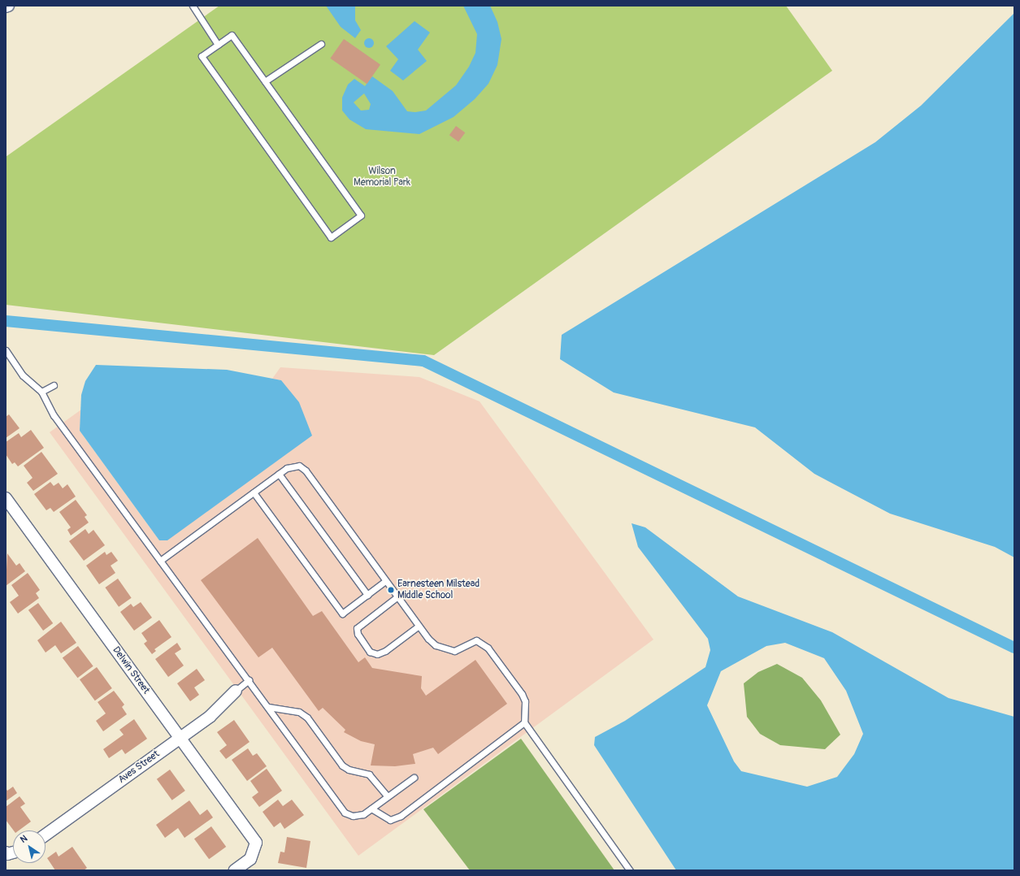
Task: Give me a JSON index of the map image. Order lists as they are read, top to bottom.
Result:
{
  "streets": {
    "street": ["Delwin Street", "Aves Street"]
  },
  "crossings": [
    ["Delwin Street", "Aves Street"]
  ],
  "parks": ["Wilson Memorial Park"],
  "places": ["Earnesteen Milstead Middle School"],
  "north": "top left"
}
